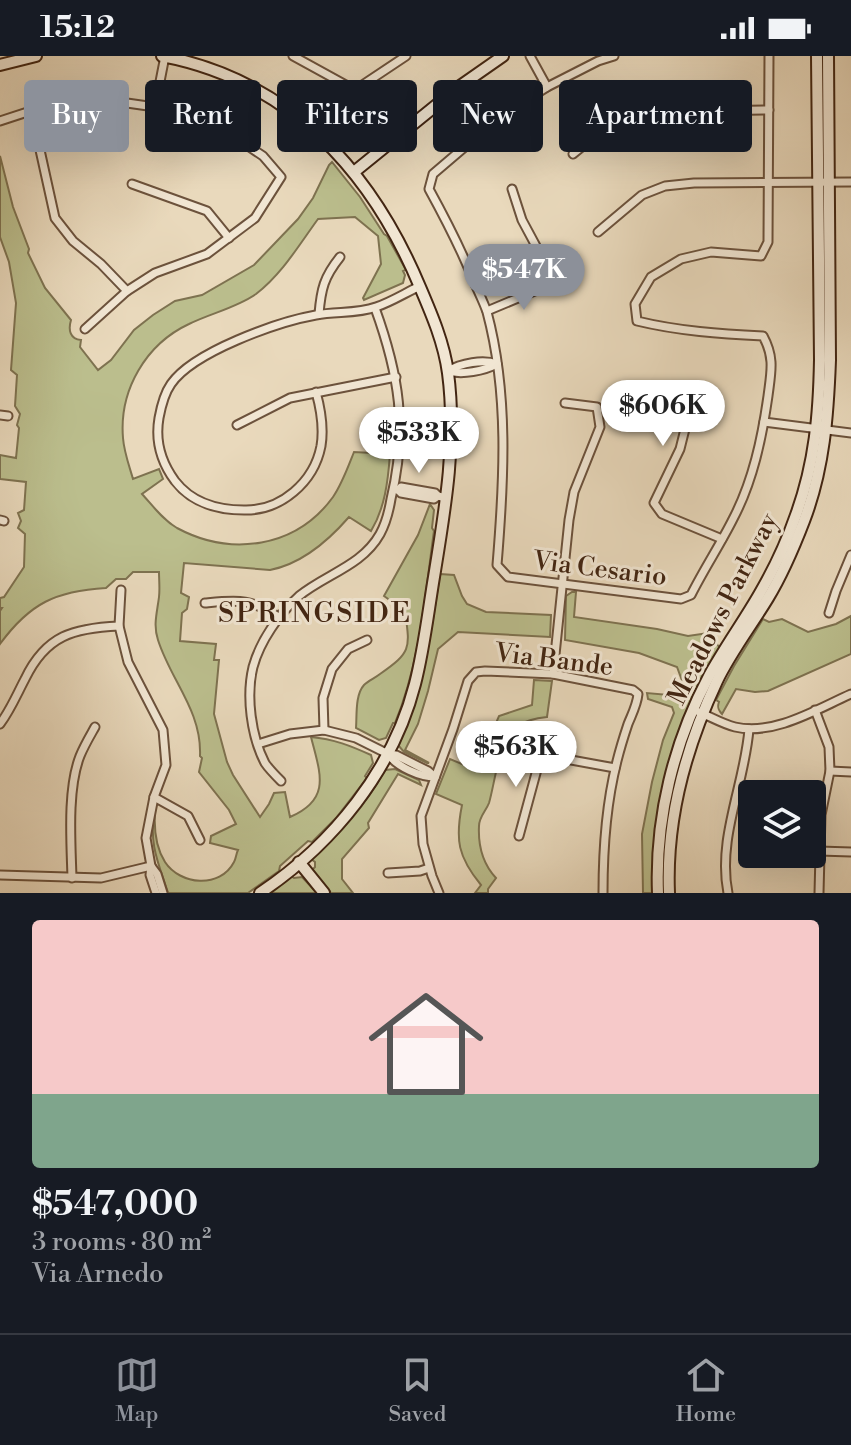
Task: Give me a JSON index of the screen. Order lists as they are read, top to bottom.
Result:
{
  "streets": {
    "street": ["Via Cesario", "Meadows Parkway", "Via Bande"]
  },
  "districts": ["SPRINGSIDE"],
  "page": {
    "status": "15:12",
    "chip": [
      "Buy",
      "Rent",
      "Filters",
      "New",
      "Apartment"
    ],
    "price": [
      "$547K",
      "$606K",
      "$533K",
      "$563K"
    ],
    "list": [
      {
        "name": "$547,000",
        "note": "3 rooms · 80 m² · Via Arnedo"
      }
    ],
    "tabs": ["Map", "Saved", "Home"]
  }
}
